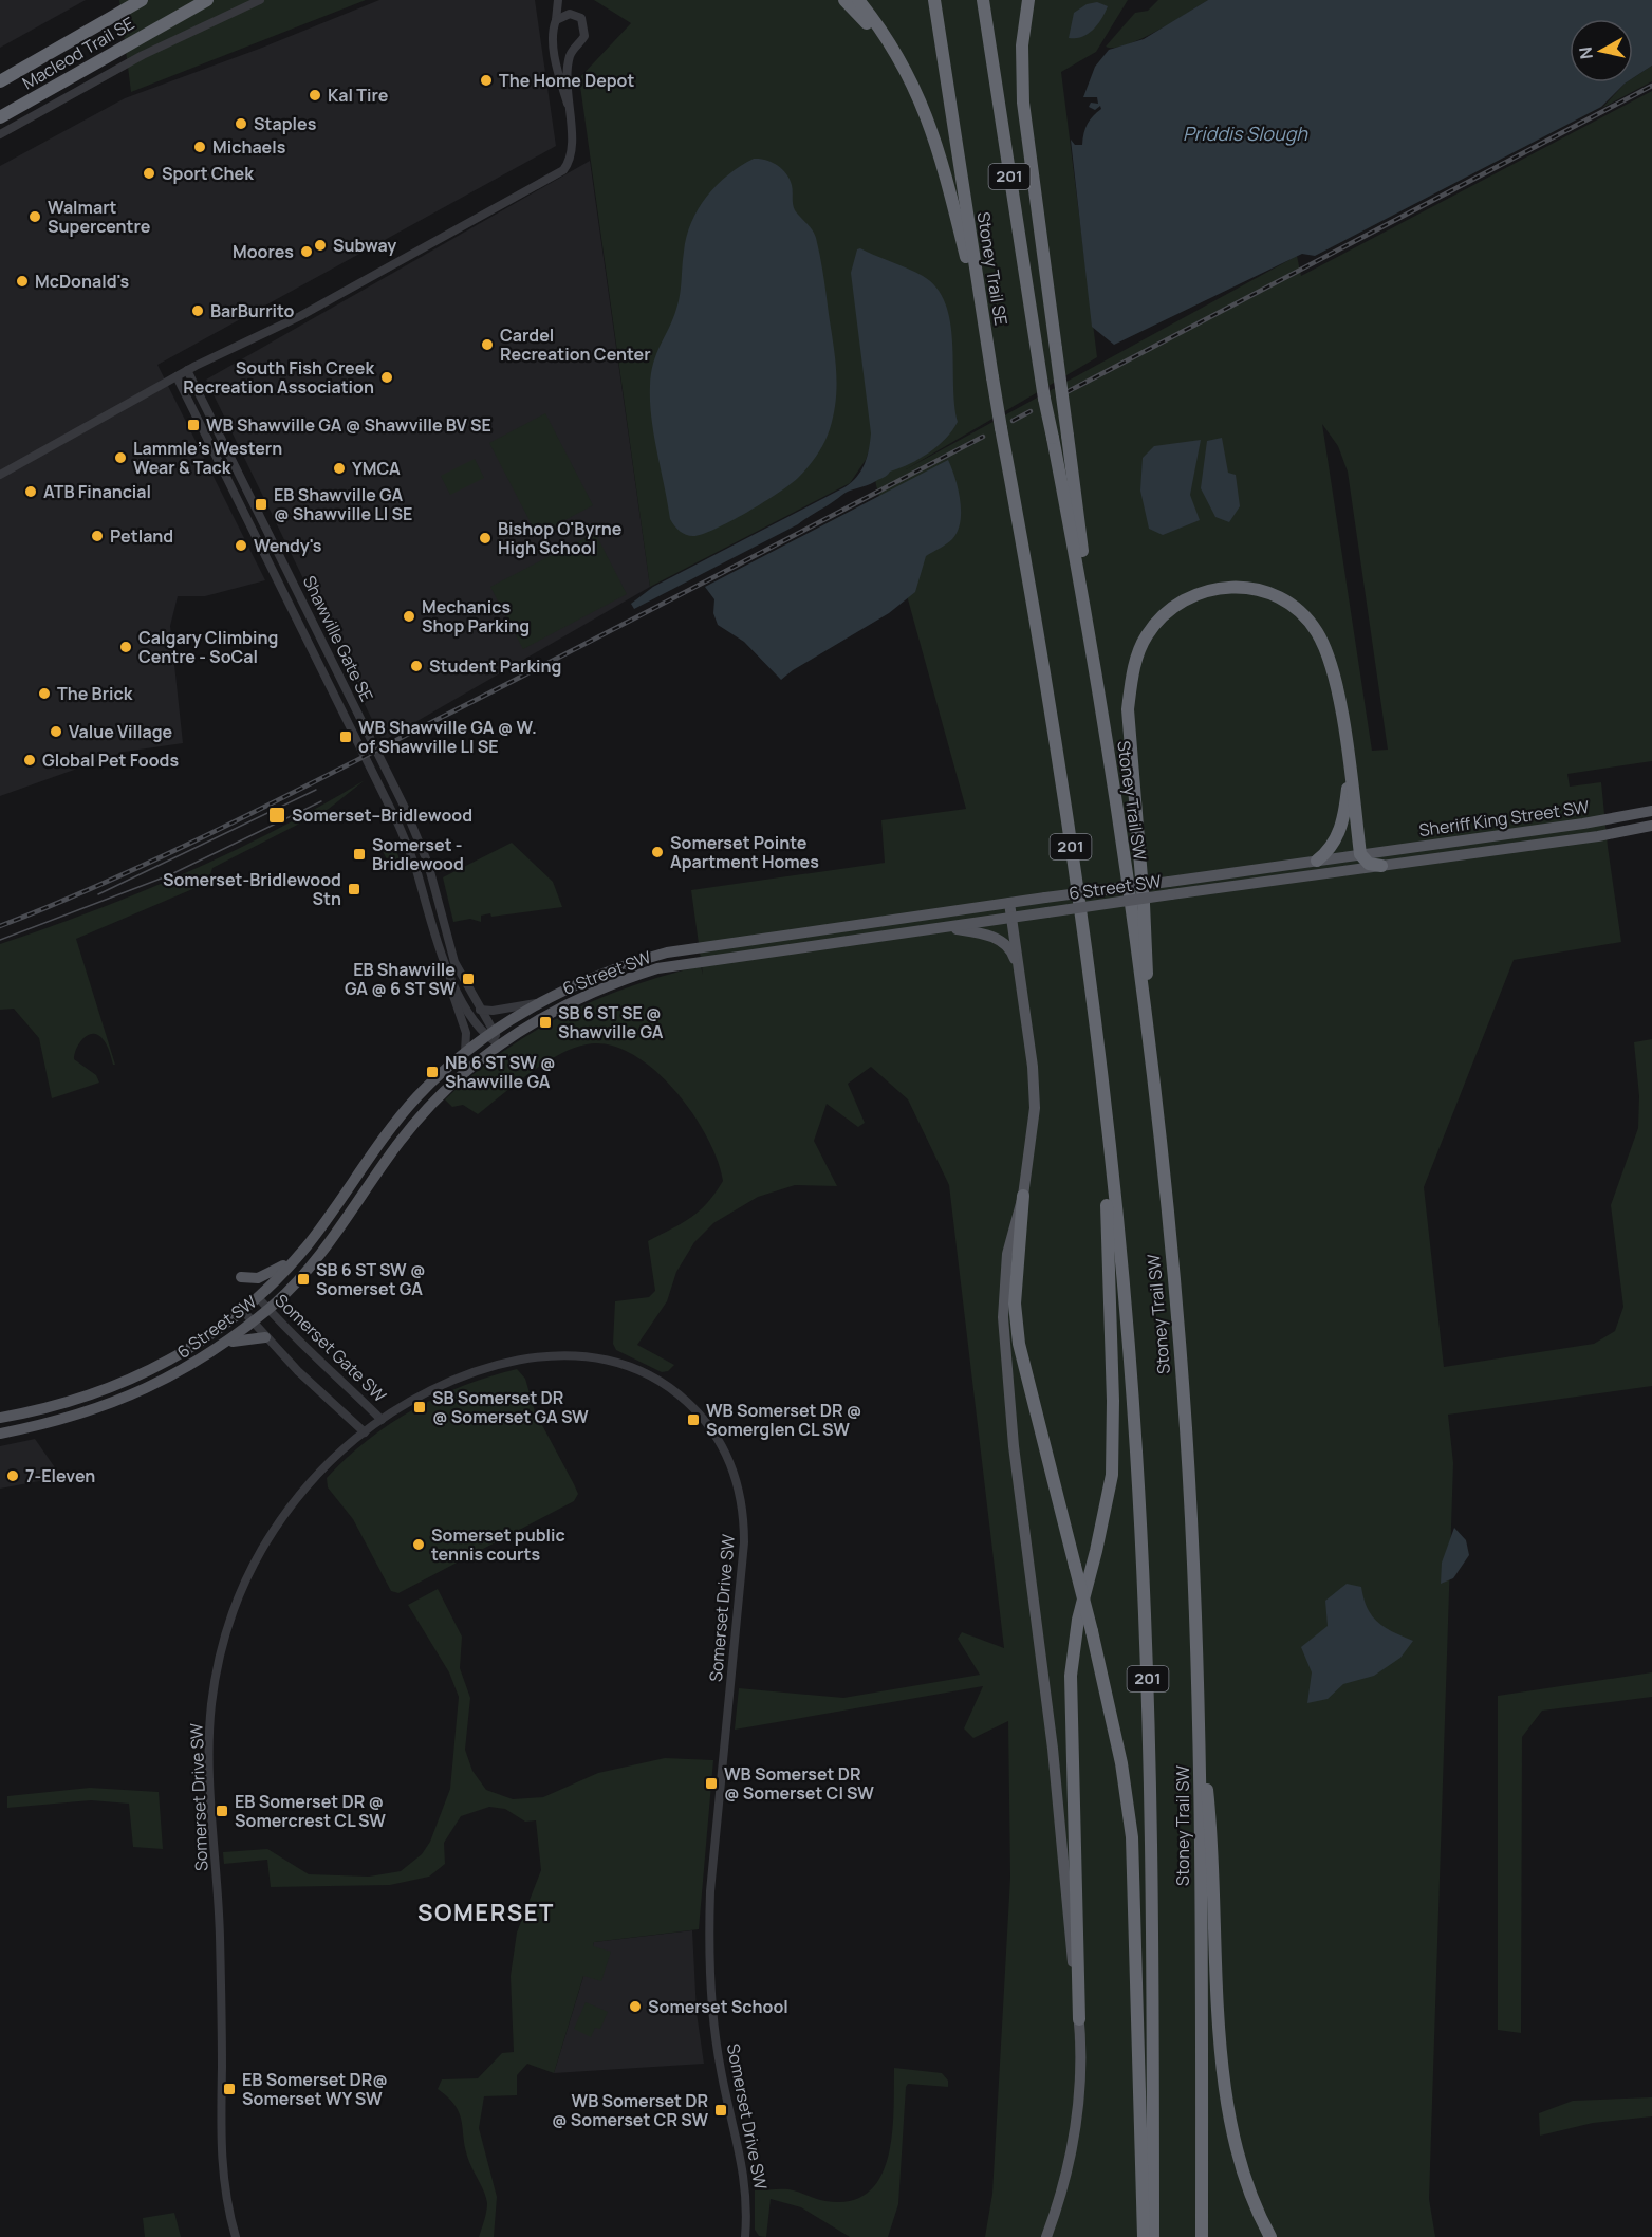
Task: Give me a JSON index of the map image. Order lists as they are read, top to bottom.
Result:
{
  "streets": {
    "highway": [
      "Macleod Trail SE",
      "201",
      "Stoney Trail SE",
      "Stoney Trail SW"
    ],
    "main road": ["Sheriff King Street SW", "6 Street SW"],
    "street": ["Shawville Gate SE", "Somerset Gate SW", "Somerset Drive SW"]
  },
  "crossings": [
    ["Stoney Trail SE", "Stoney Trail SW"],
    ["Shawville Gate SE", "6 Street SW"],
    ["Sheriff King Street SW", "6 Street SW"],
    ["6 Street SW", "Somerset Gate SW"],
    ["Somerset Gate SW", "Somerset Drive SW"]
  ],
  "districts": ["SOMERSET"],
  "water": ["Priddis Slough"],
  "places": {
    "other": [
      "The Home Depot",
      "Kal Tire",
      "Staples",
      "Michaels",
      "Sport Chek",
      "Walmart Supercentre",
      "Subway",
      "Moores",
      "McDonald's",
      "BarBurrito",
      "Cardel Recreation Center",
      "South Fish Creek Recreation Association",
      "Lammle's Western Wear & Tack",
      "YMCA",
      "ATB Financial",
      "Petland",
      "Bishop O'Byrne High School",
      "Wendy's",
      "Mechanics Shop Parking",
      "Calgary Climbing Centre - SoCal",
      "Student Parking",
      "The Brick",
      "Value Village",
      "Global Pet Foods",
      "Somerset Pointe Apartment Homes",
      "7-Eleven",
      "Somerset public tennis courts",
      "Somerset School"
    ],
    "transit": [
      "WB Shawville GA @ Shawville BV SE",
      "EB Shawville GA @ Shawville LI SE",
      "WB Shawville GA @ W. of Shawville LI SE",
      "Somerset–Bridlewood",
      "Somerset - Bridlewood",
      "Somerset-Bridlewood Stn",
      "EB Shawville GA @ 6 ST SW",
      "SB 6 ST SE @ Shawville GA",
      "NB 6 ST SW @ Shawville GA",
      "SB 6 ST SW @ Somerset GA",
      "SB Somerset DR @ Somerset GA SW",
      "WB Somerset DR @ Somerglen CL SW",
      "WB Somerset DR @ Somerset CI SW",
      "EB Somerset DR @ Somercrest CL SW",
      "EB Somerset DR@ Somerset WY SW",
      "WB Somerset DR @ Somerset CR SW"
    ]
  },
  "north": "left"
}
